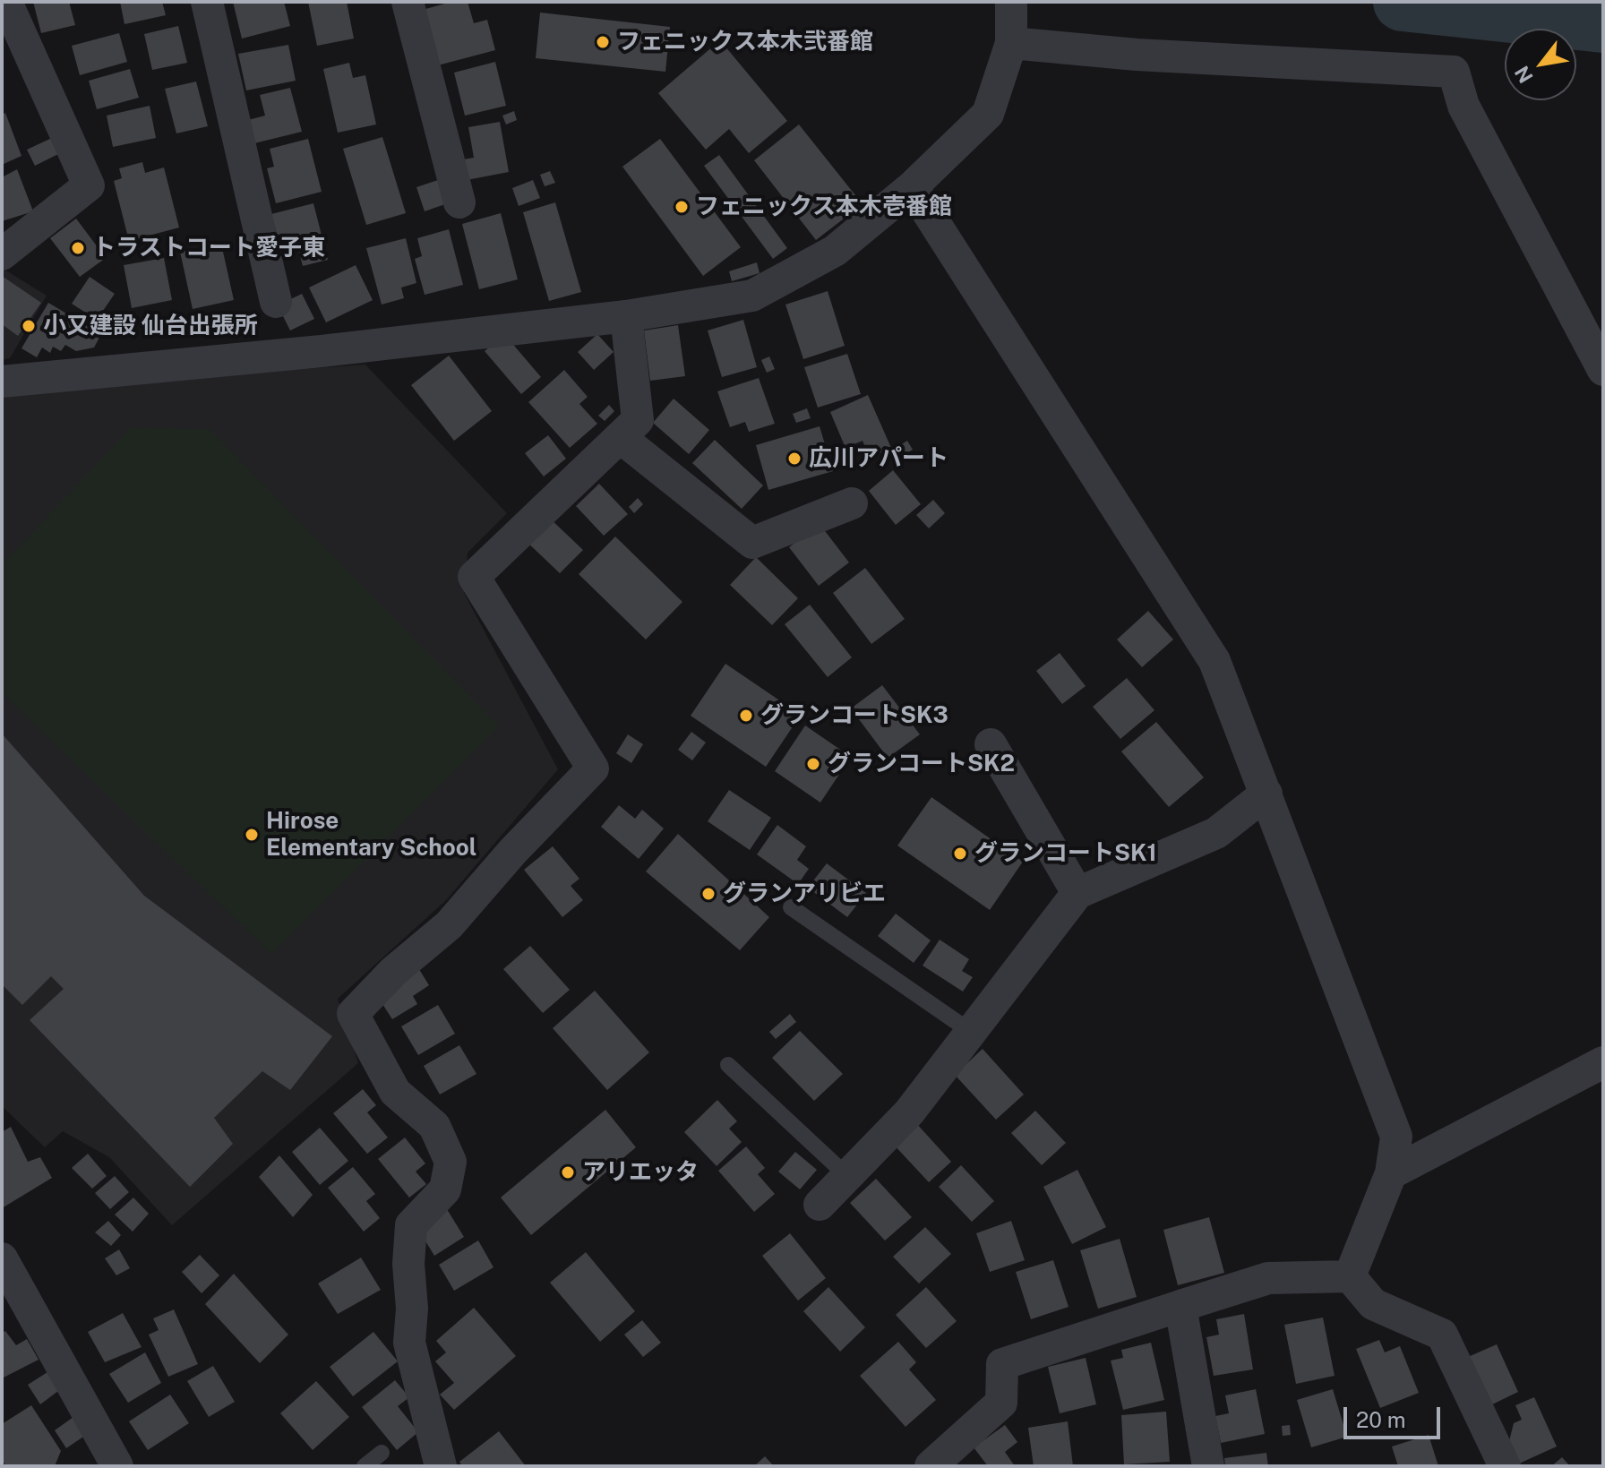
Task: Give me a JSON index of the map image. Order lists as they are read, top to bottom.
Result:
{
  "places": [
    "フェニックス本木弐番館",
    "フェニックス本木壱番館",
    "トラストコート愛子東",
    "小又建設 仙台出張所",
    "広川アパート",
    "グランコートSK3",
    "グランコートSK2",
    "Hirose Elementary School",
    "グランコートSK1",
    "グランアリビエ",
    "アリエッタ"
  ],
  "scale_bar": "20 m",
  "north": "bottom left"
}
